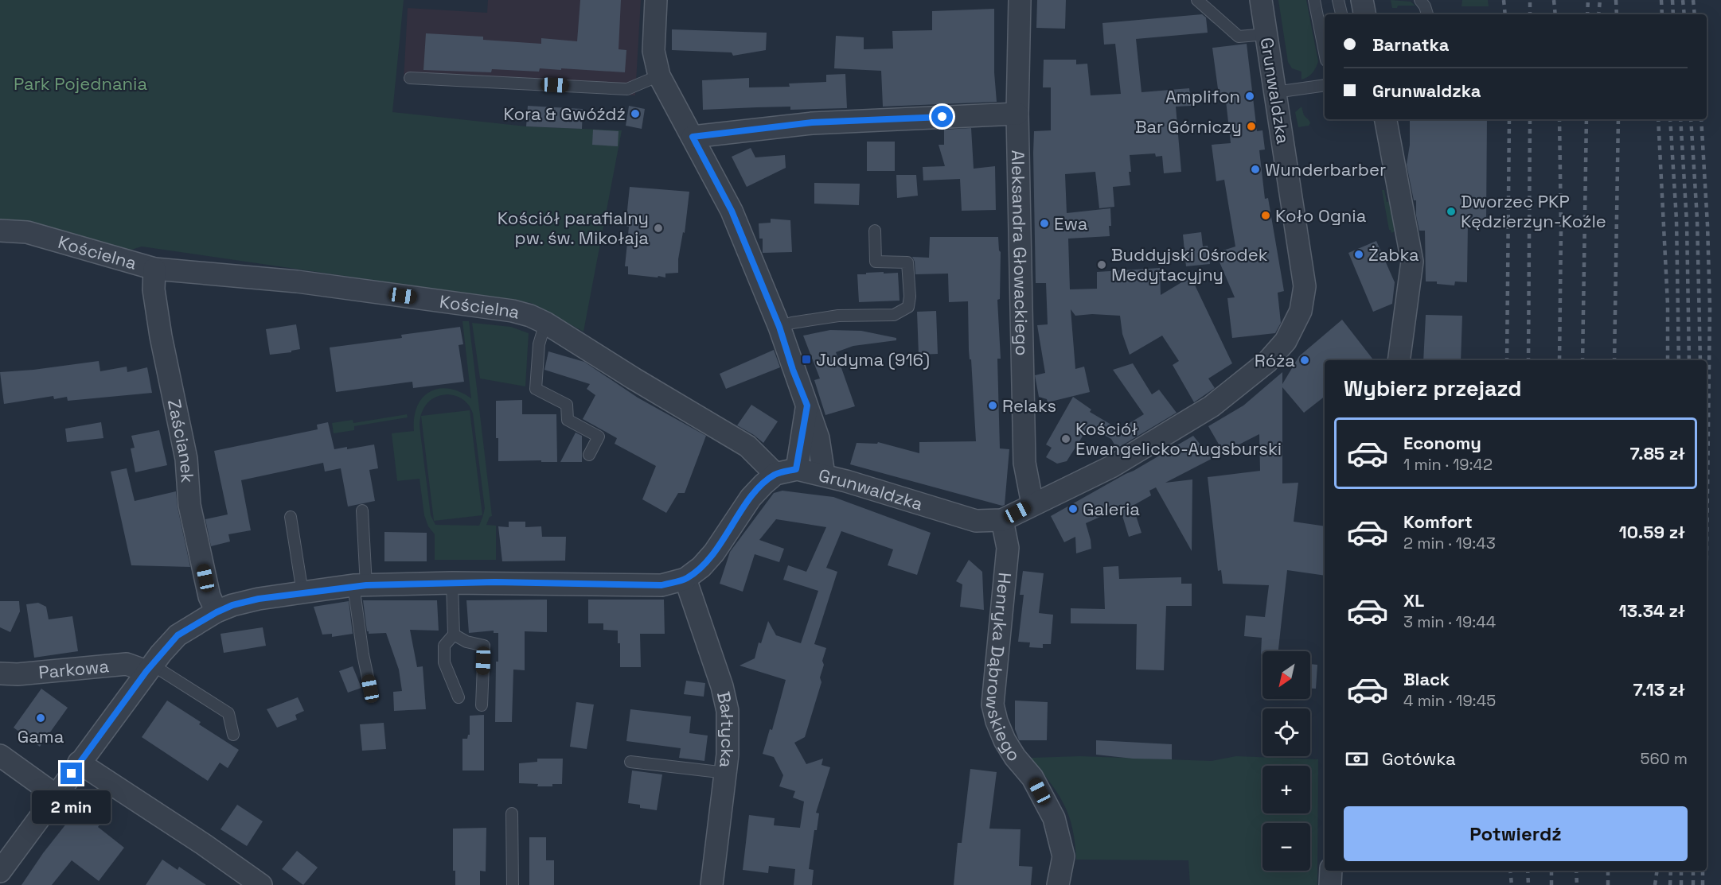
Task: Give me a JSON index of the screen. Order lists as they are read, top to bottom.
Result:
{
  "streets": {
    "street": [
      "Grunwaldzka",
      "Kościelna",
      "Aleksandra Głowackiego",
      "Zaścianek",
      "Henryka Dąbrowskiego",
      "Parkowa",
      "Bałtycka"
    ]
  },
  "crossings": [
    ["Grunwaldzka", "Kościelna"],
    ["Grunwaldzka", "Aleksandra Głowackiego"],
    ["Grunwaldzka", "Zaścianek"],
    ["Grunwaldzka", "Henryka Dąbrowskiego"],
    ["Grunwaldzka", "Parkowa"],
    ["Grunwaldzka", "Bałtycka"],
    ["Kościelna", "Zaścianek"]
  ],
  "parks": ["Park Pojednania"],
  "places": {
    "other": [
      "Amplifon",
      "Kora & Gwóźdź",
      "Bar Górniczy",
      "Wunderbarber",
      "Dworzec PKP Kędzierzyn-Koźle",
      "Koło Ognia",
      "Ewa",
      "Kościół parafialny pw. św. Mikołaja",
      "Żabka",
      "Buddyjski Ośrodek Medytacyjny",
      "Róża",
      "Relaks",
      "Kościół Ewangelicko-Augsburski",
      "Galeria",
      "Gama"
    ],
    "transit": ["Judyma (916)"]
  },
  "north": "bottom left",
  "page": {
    "banner": ["Barnatka", "Grunwaldzka"],
    "heading": "Wybierz przejazd",
    "list": [
      {
        "name": "Economy",
        "note": "1 min · 19:42",
        "value": "7.85 zł"
      },
      {
        "name": "Komfort",
        "note": "2 min · 19:43",
        "value": "10.59 zł"
      },
      {
        "name": "XL",
        "note": "3 min · 19:44",
        "value": "13.34 zł"
      },
      {
        "name": "Black",
        "note": "4 min · 19:45",
        "value": "7.13 zł"
      }
    ],
    "map_buttons": ["+", "−"],
    "pay": ["Gotówka", "560 m"],
    "bubble": "2 min",
    "buttons": "Potwierdź"
  }
}
